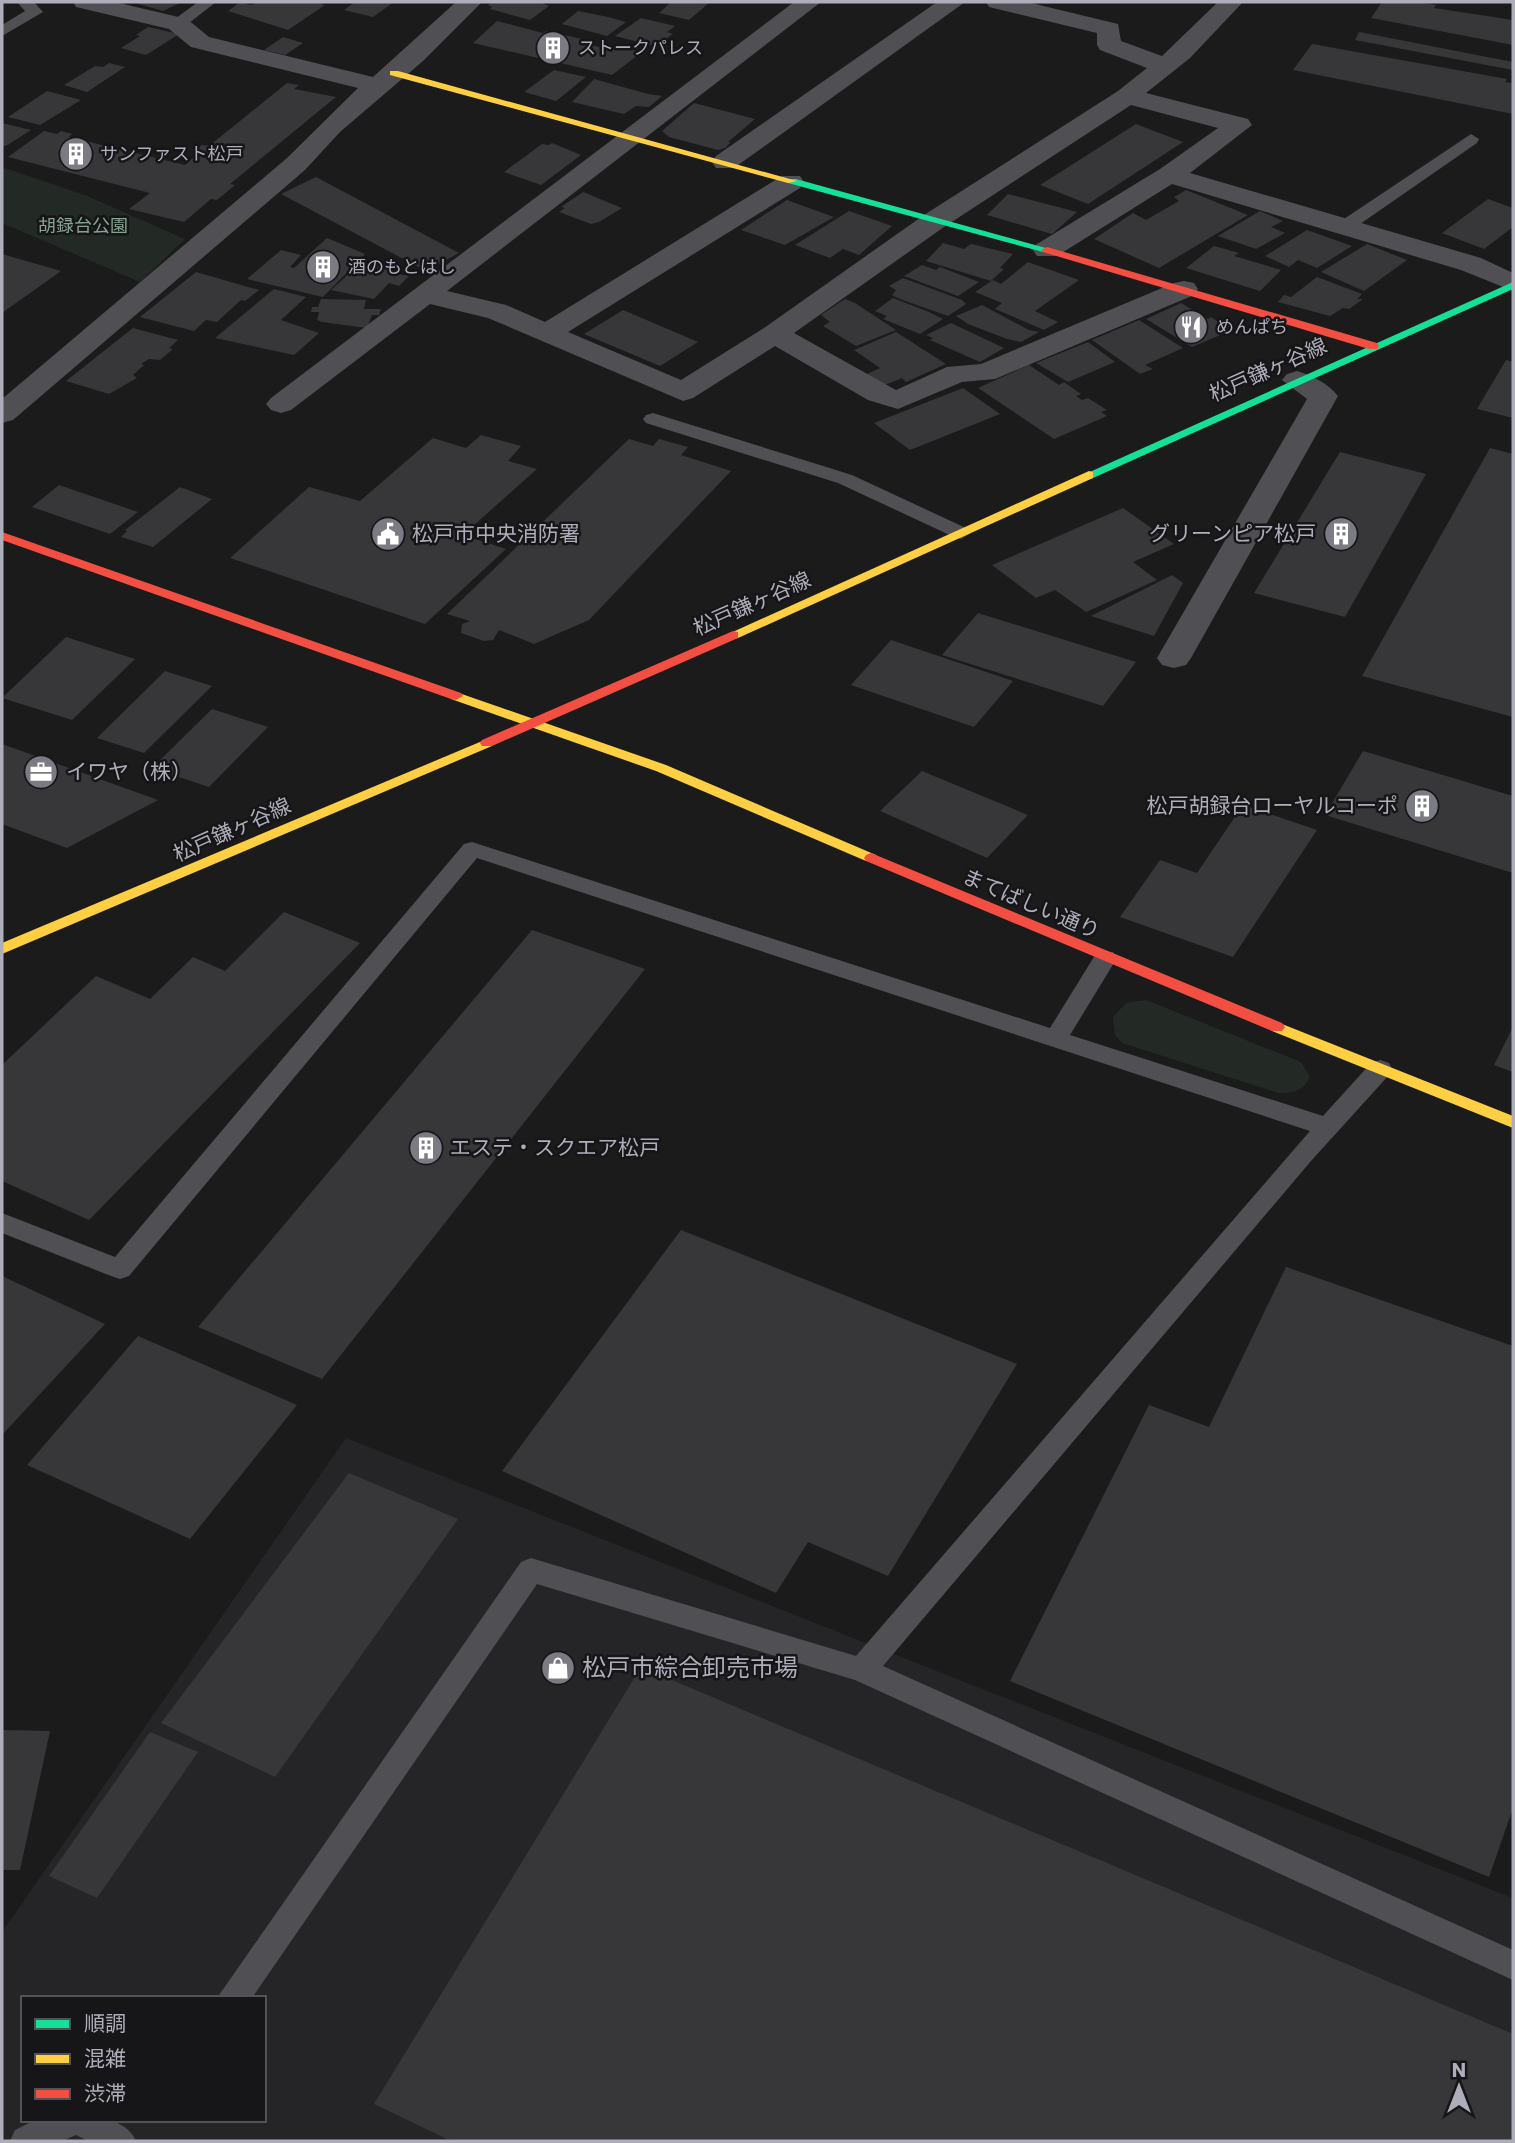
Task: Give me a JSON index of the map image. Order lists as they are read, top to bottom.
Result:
{
  "streets": {
    "street": ["松戸鎌ヶ谷線", "まてばしい通り"]
  },
  "crossings": [
    ["松戸鎌ヶ谷線", "まてばしい通り"]
  ],
  "parks": ["胡録台公園"],
  "places": {
    "building": [
      "ストークパレス",
      "サンファスト松戸",
      "酒のもとはし",
      "グリーンピア松戸",
      "松戸胡録台ローヤルコーポ",
      "エステ・スクエア松戸"
    ],
    "restaurant": ["めんぱち"],
    "public building": ["松戸市中央消防署"],
    "office": ["イワヤ（株）"],
    "shop": ["松戸市綜合卸売市場"]
  },
  "legend": ["順調", "混雑", "渋滞"],
  "north": "top"
}
